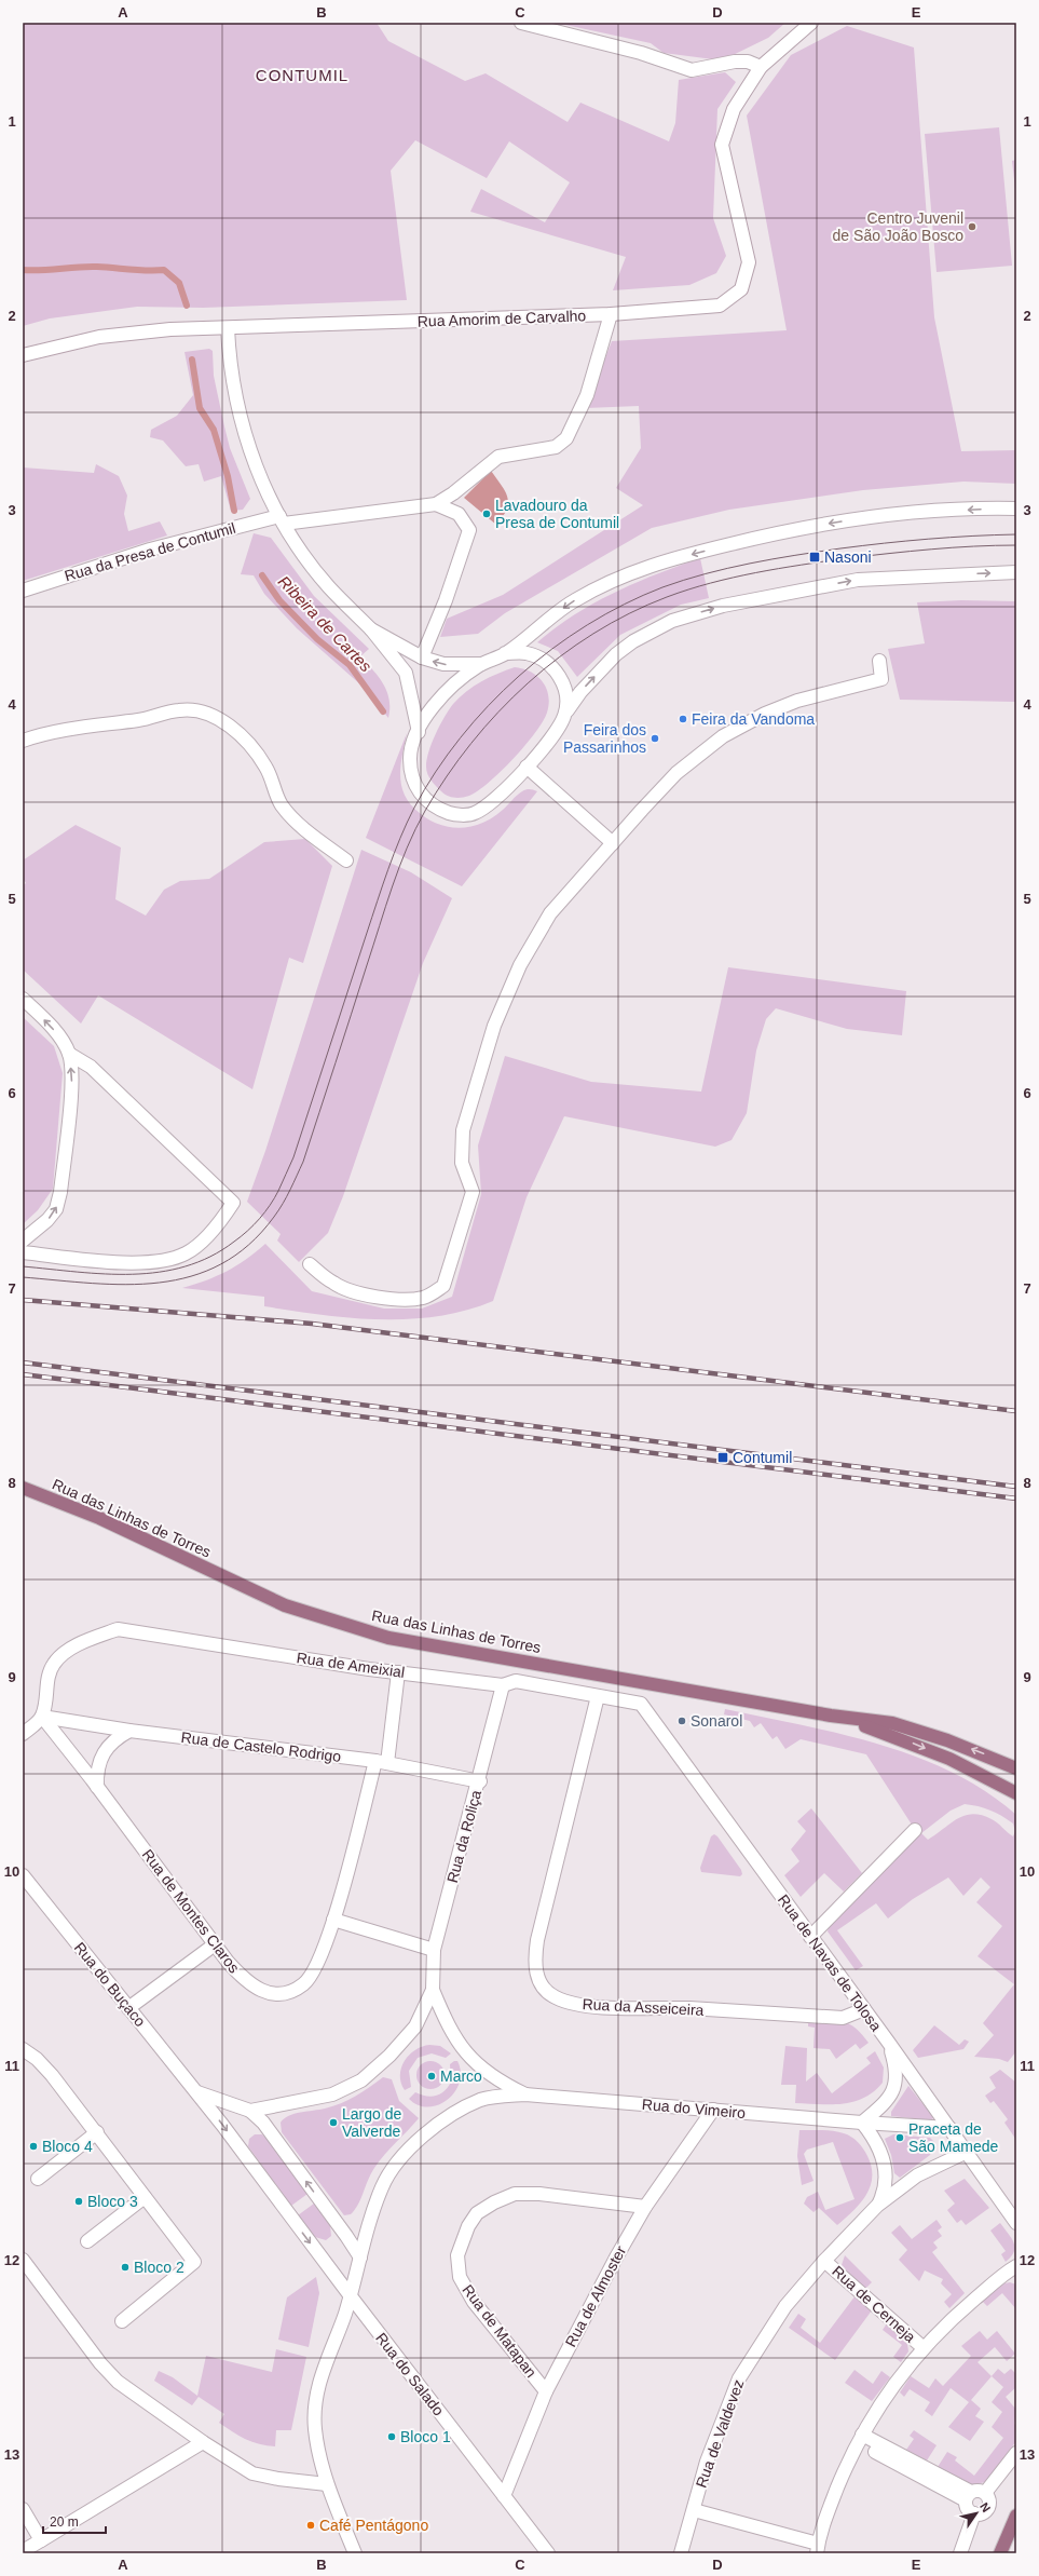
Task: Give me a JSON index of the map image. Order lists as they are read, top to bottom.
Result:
{
  "streets": {
    "main road": ["Rua das Linhas de Torres"],
    "street": [
      "Rua Amorim de Carvalho",
      "Rua da Presa de Contumil",
      "Rua de Ameixial",
      "Rua de Castelo Rodrigo",
      "Rua da Roliça",
      "Rua de Montes Claros",
      "Rua de Navas de Tolosa",
      "Rua do Buçaco",
      "Rua da Asseiceira",
      "Rua do Vimeiro",
      "Rua de Almoster",
      "Rua de Cerneja",
      "Rua de Matapan",
      "Rua do Salado",
      "Rua de Valdevez"
    ]
  },
  "crossings": [
    ["Rua Amorim de Carvalho", "Rua da Presa de Contumil"],
    ["Rua de Ameixial", "Rua de Castelo Rodrigo"],
    ["Rua de Ameixial", "Rua da Roliça"],
    ["Rua de Ameixial", "Rua de Montes Claros"],
    ["Rua de Ameixial", "Rua de Navas de Tolosa"],
    ["Rua de Ameixial", "Rua da Asseiceira"],
    ["Rua de Castelo Rodrigo", "Rua da Roliça"],
    ["Rua de Castelo Rodrigo", "Rua de Montes Claros"],
    ["Rua de Navas de Tolosa", "Rua da Asseiceira"],
    ["Rua do Vimeiro", "Rua de Almoster"],
    ["Rua de Almoster", "Rua de Matapan"],
    ["Rua de Almoster", "Rua do Salado"],
    ["Rua de Cerneja", "Rua de Valdevez"]
  ],
  "districts": ["CONTUMIL"],
  "water": ["Ribeira de Cartes"],
  "places": {
    "other": [
      "Centro Juvenil de São João Bosco",
      "Lavadouro da Presa de Contumil",
      "Feira da Vandoma",
      "Feira dos Passarinhos",
      "Sonarol",
      "Marco",
      "Largo de Valverde",
      "Praceta de São Mamede",
      "Bloco 4",
      "Bloco 3",
      "Bloco 2",
      "Bloco 1",
      "Café Pentágono"
    ],
    "transit": ["Nasoni", "Contumil"]
  },
  "scale_bar": "20 m",
  "north": "top right",
  "grid": {
    "columns": [
      "A",
      "B",
      "C",
      "D",
      "E"
    ],
    "rows": [
      "1",
      "2",
      "3",
      "4",
      "5",
      "6",
      "7",
      "8",
      "9",
      "10",
      "11",
      "12",
      "13"
    ]
  }
}
